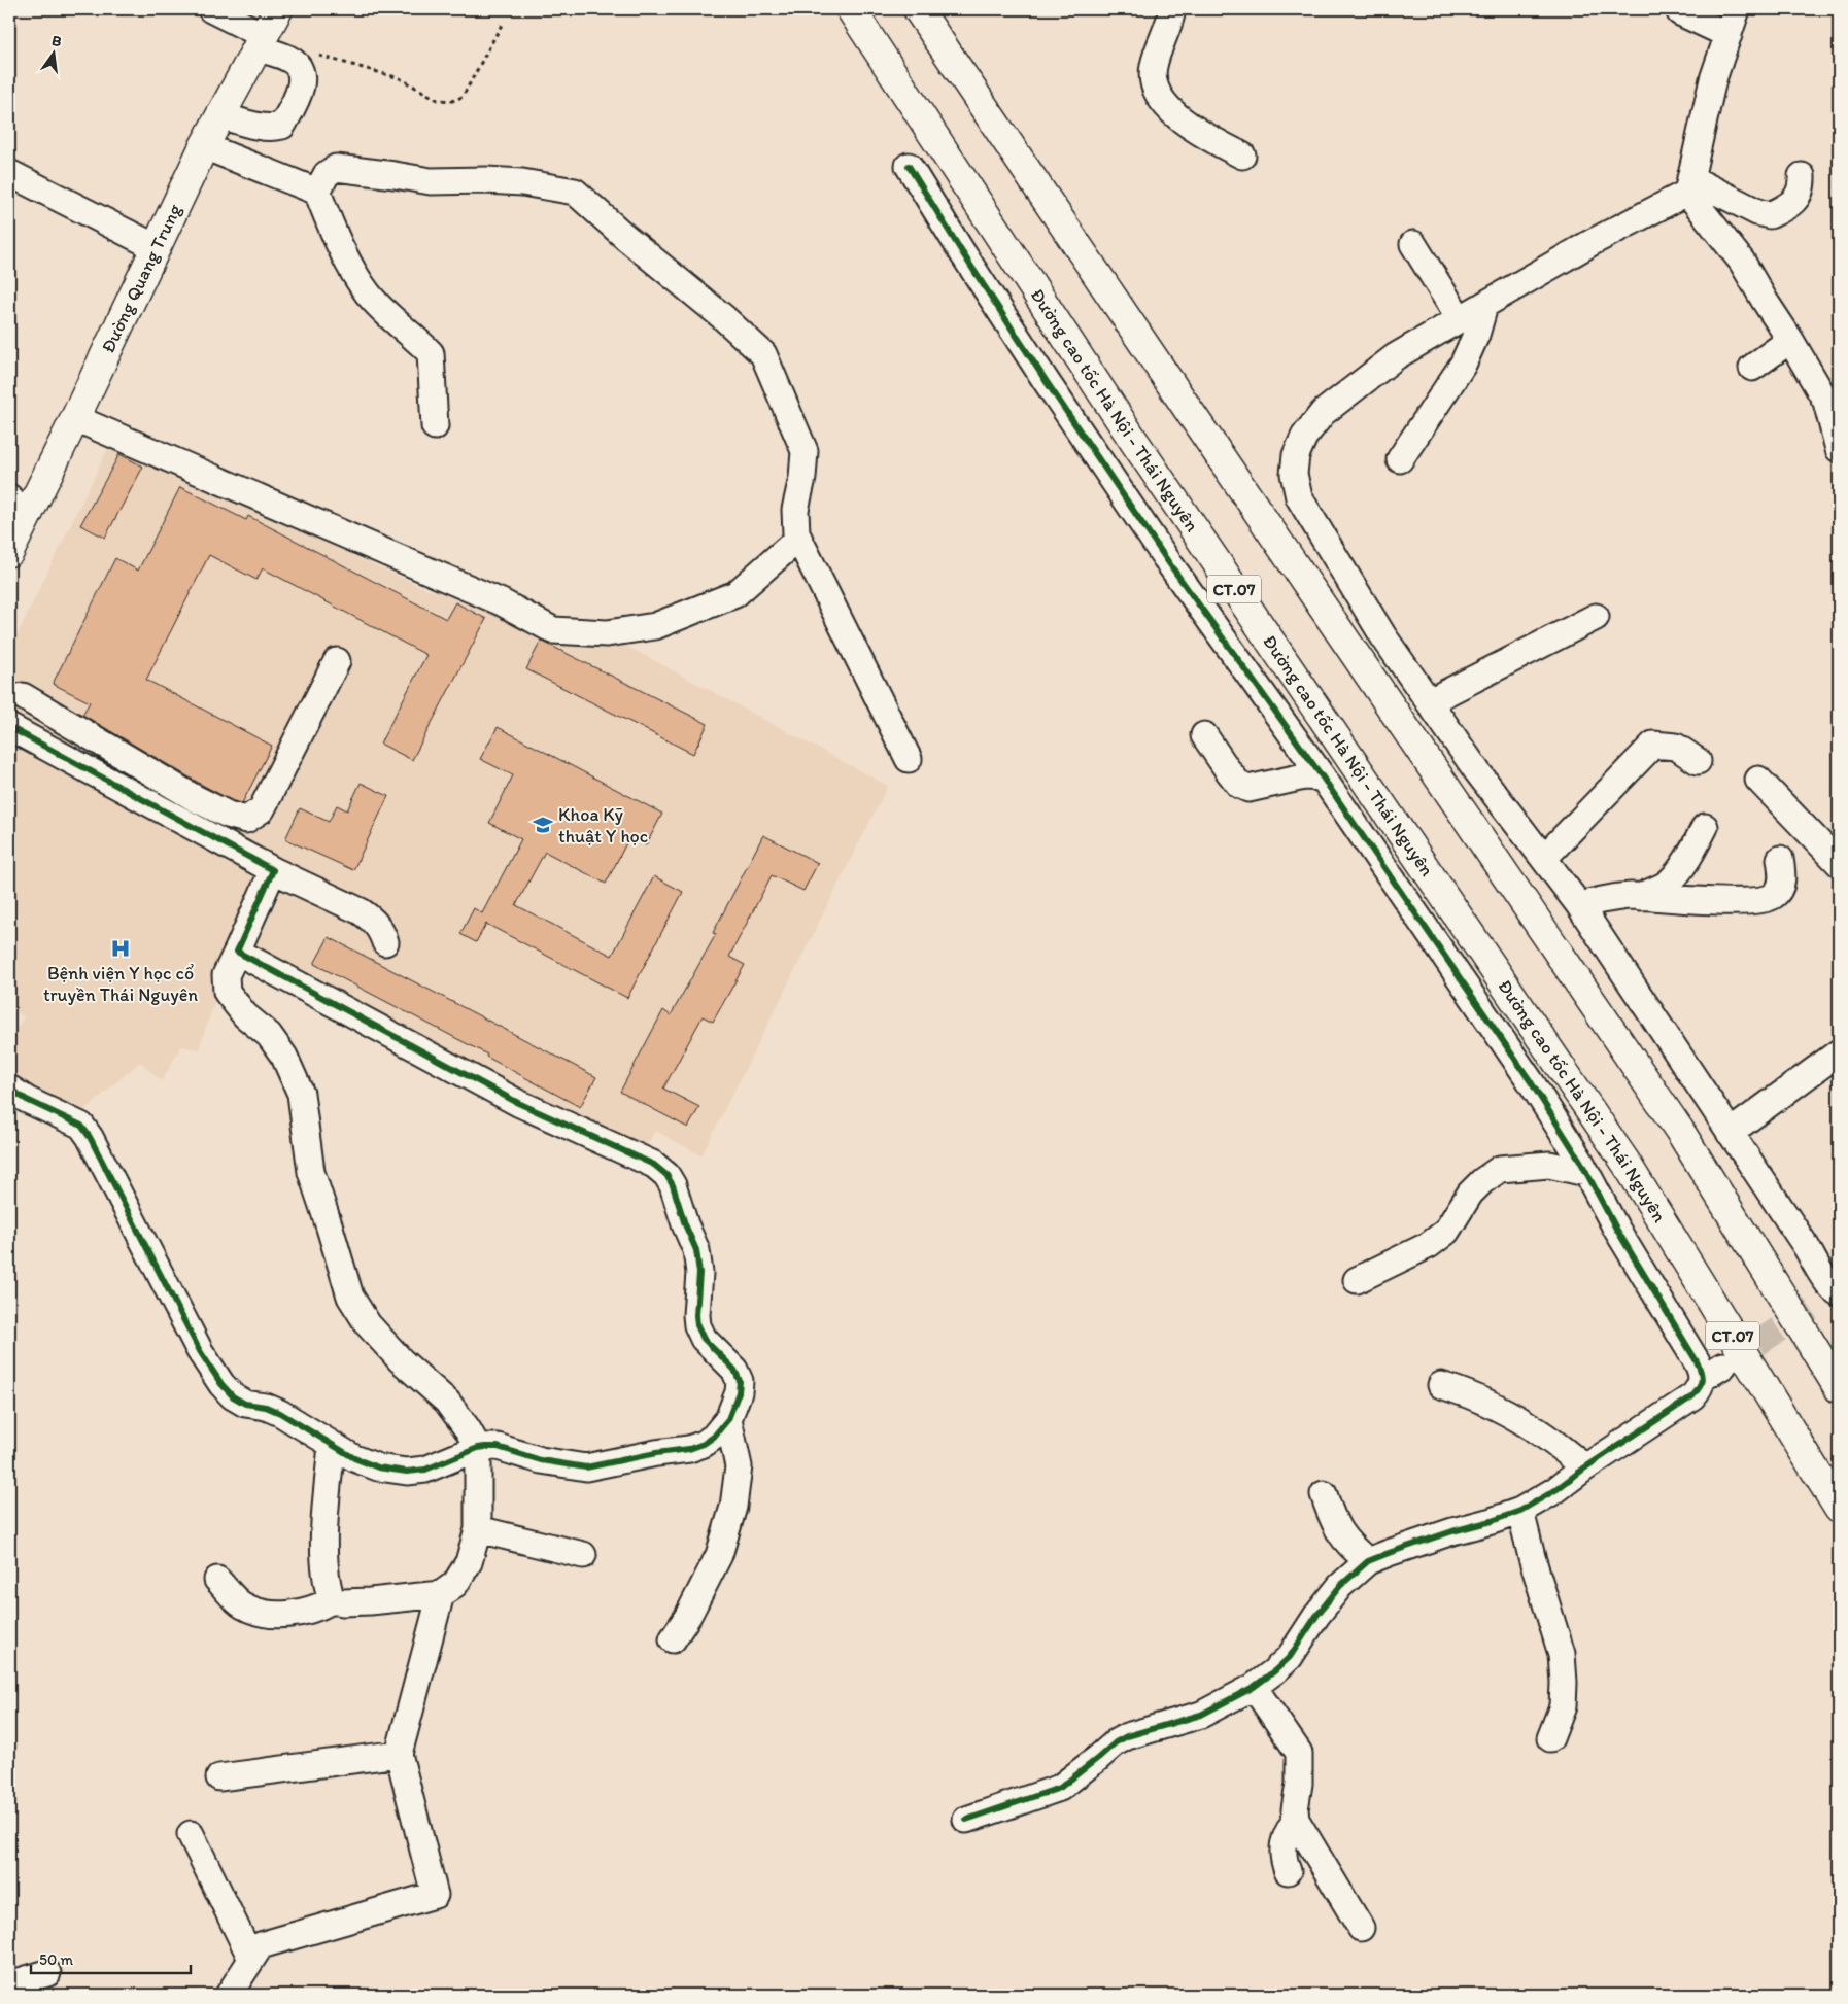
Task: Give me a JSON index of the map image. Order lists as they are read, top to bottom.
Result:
{
  "streets": {
    "main road": ["Đường Quang Trung", "Đường cao tốc Hà Nội - Thái Nguyên", "CT.07"]
  },
  "places": {
    "school or university": ["Khoa Kỹ thuật Y học"],
    "hospital": ["Bệnh viện Y học cổ truyền Thái Nguyên"]
  },
  "scale_bar": "50 m",
  "north": "top"
}
